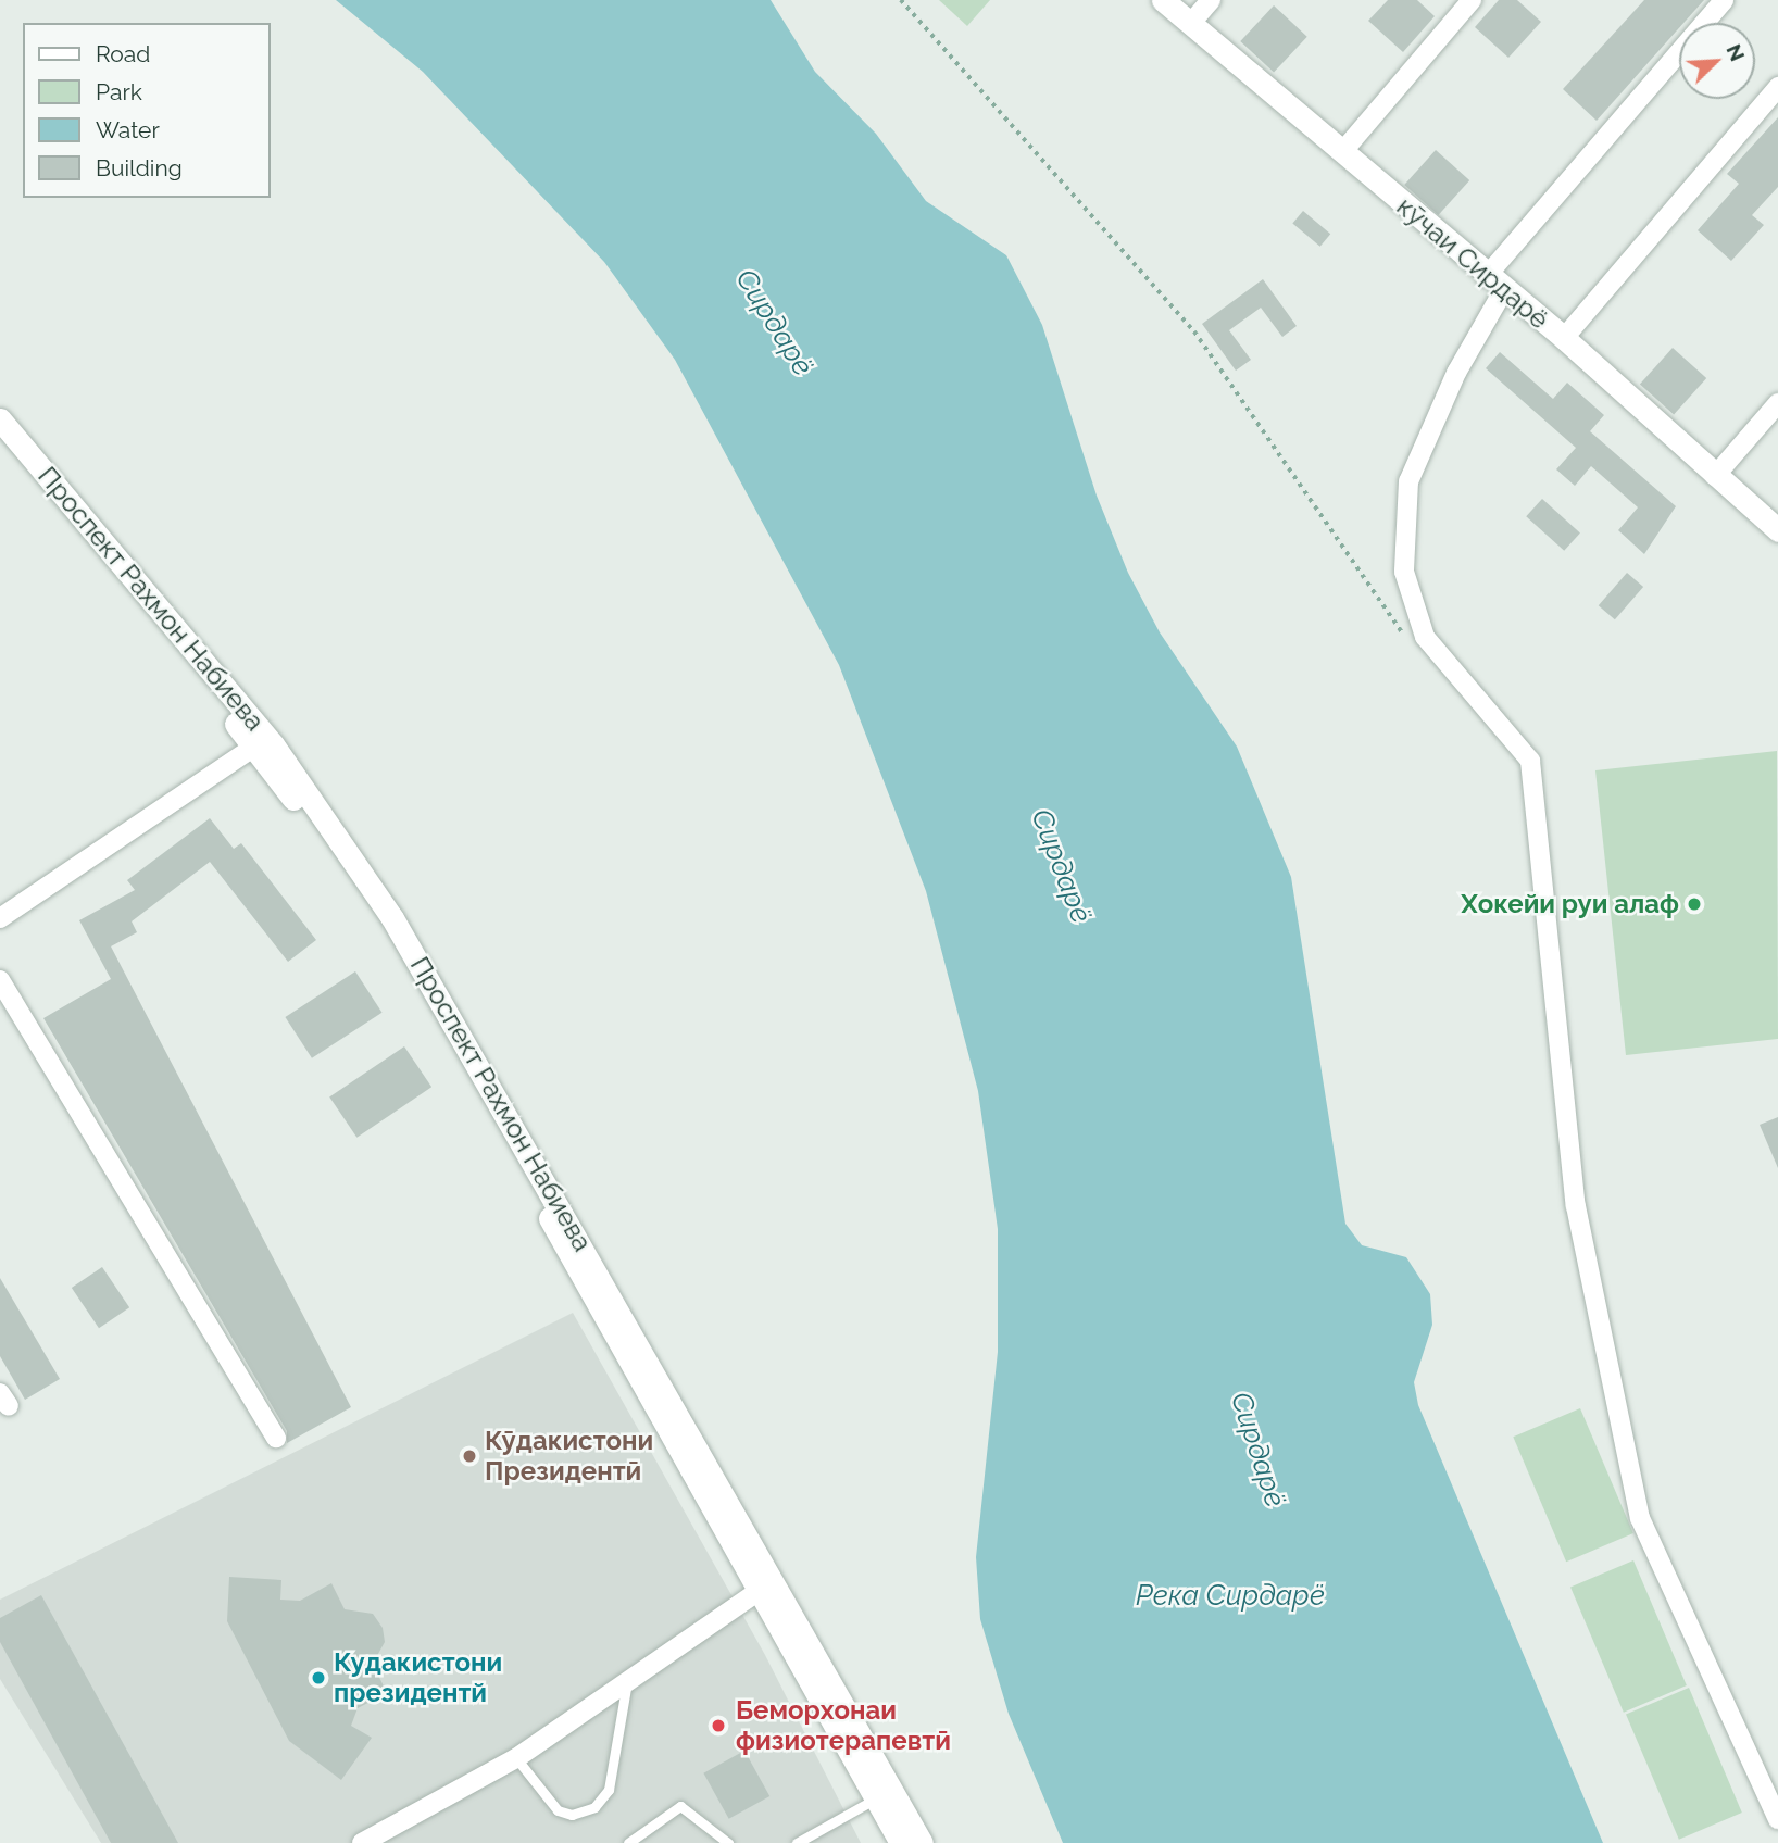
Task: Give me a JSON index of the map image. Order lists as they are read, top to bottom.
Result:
{
  "streets": {
    "main road": ["кӯчаи Сирдарё", "Проспект Рахмон Набиева"]
  },
  "water": ["Сирдарё", "Река Сирдарё"],
  "places": [
    "Хокейи руи алаф",
    "Кӯдакистони Президентӣ",
    "Кудакистони президентй",
    "Беморхонаи физиотерапевтӣ"
  ],
  "legend": [
    "Road",
    "Park",
    "Water",
    "Building"
  ],
  "north": "top right"
}
